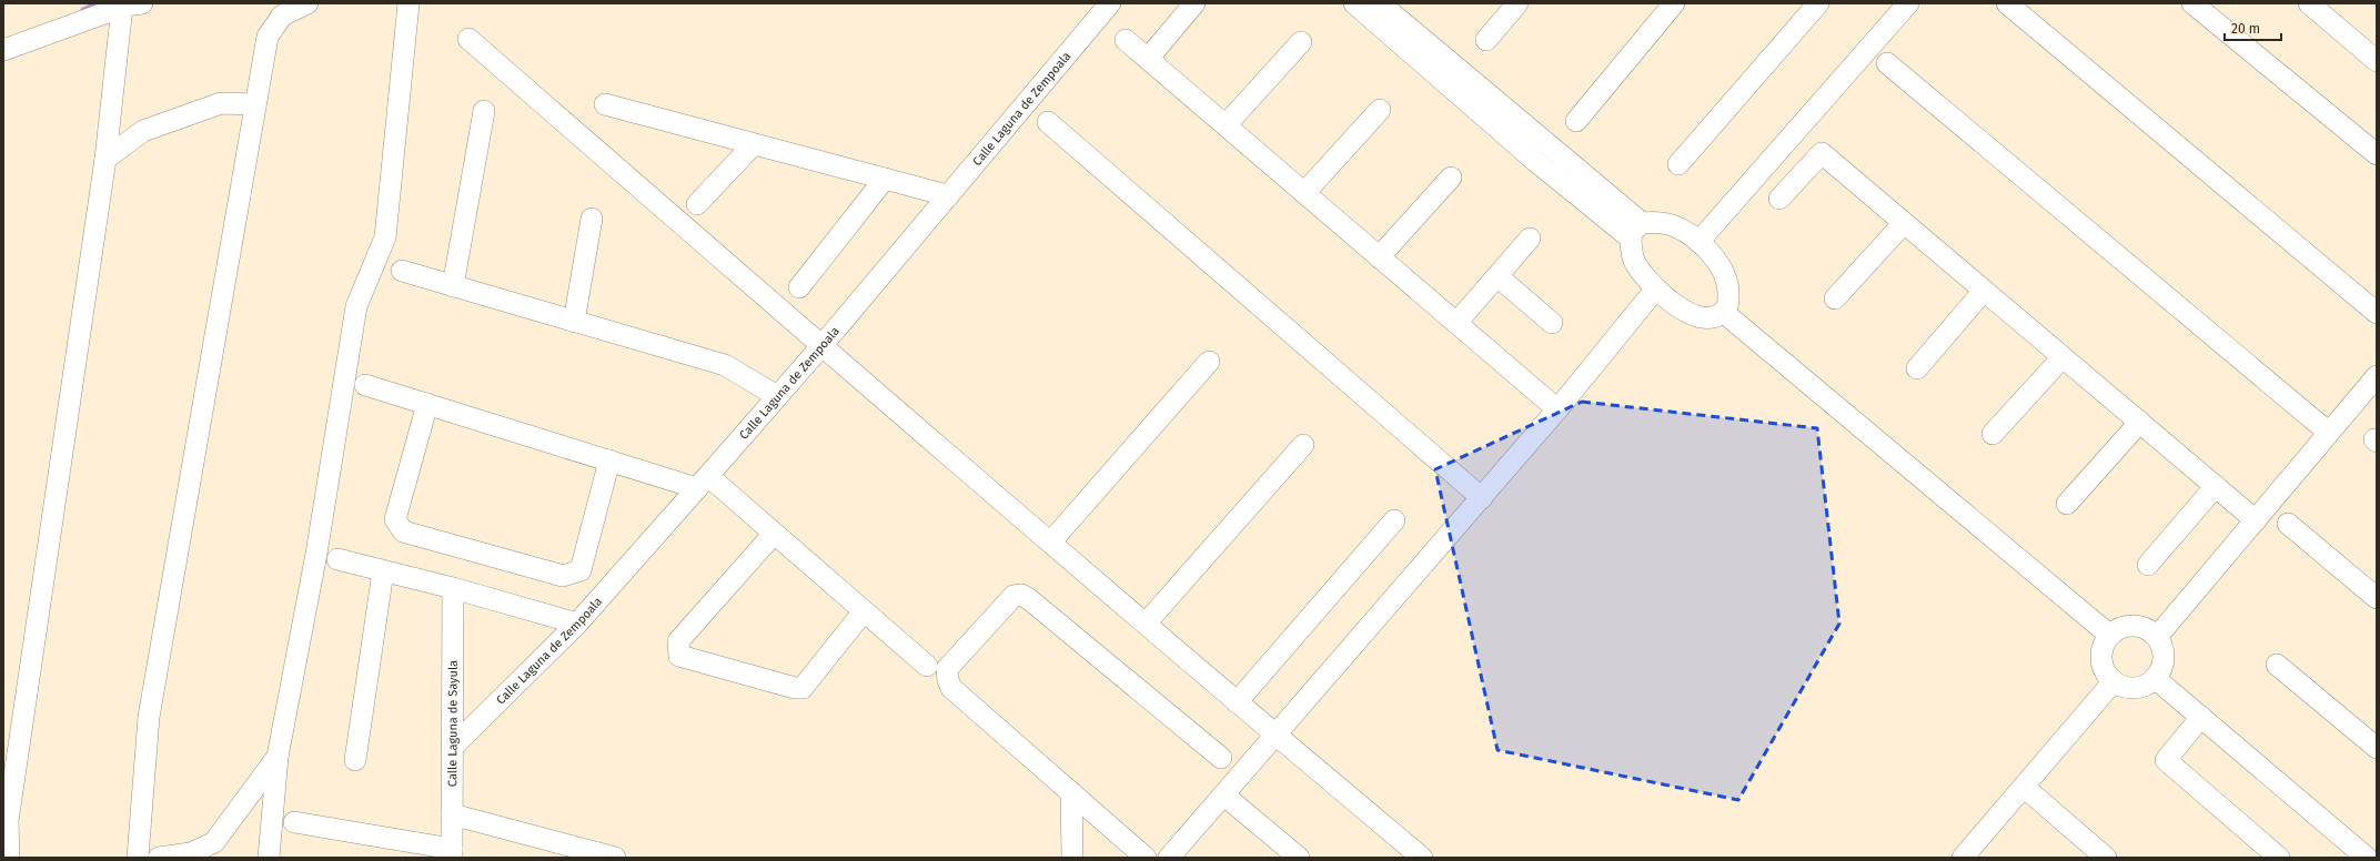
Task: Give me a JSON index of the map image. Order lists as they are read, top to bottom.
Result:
{
  "streets": {
    "street": ["Calle Laguna de Zempoala", "Calle Laguna de Sayula"]
  },
  "crossings": [
    ["Calle Laguna de Zempoala", "Calle Laguna de Sayula"]
  ],
  "scale_bar": "20 m"
}
